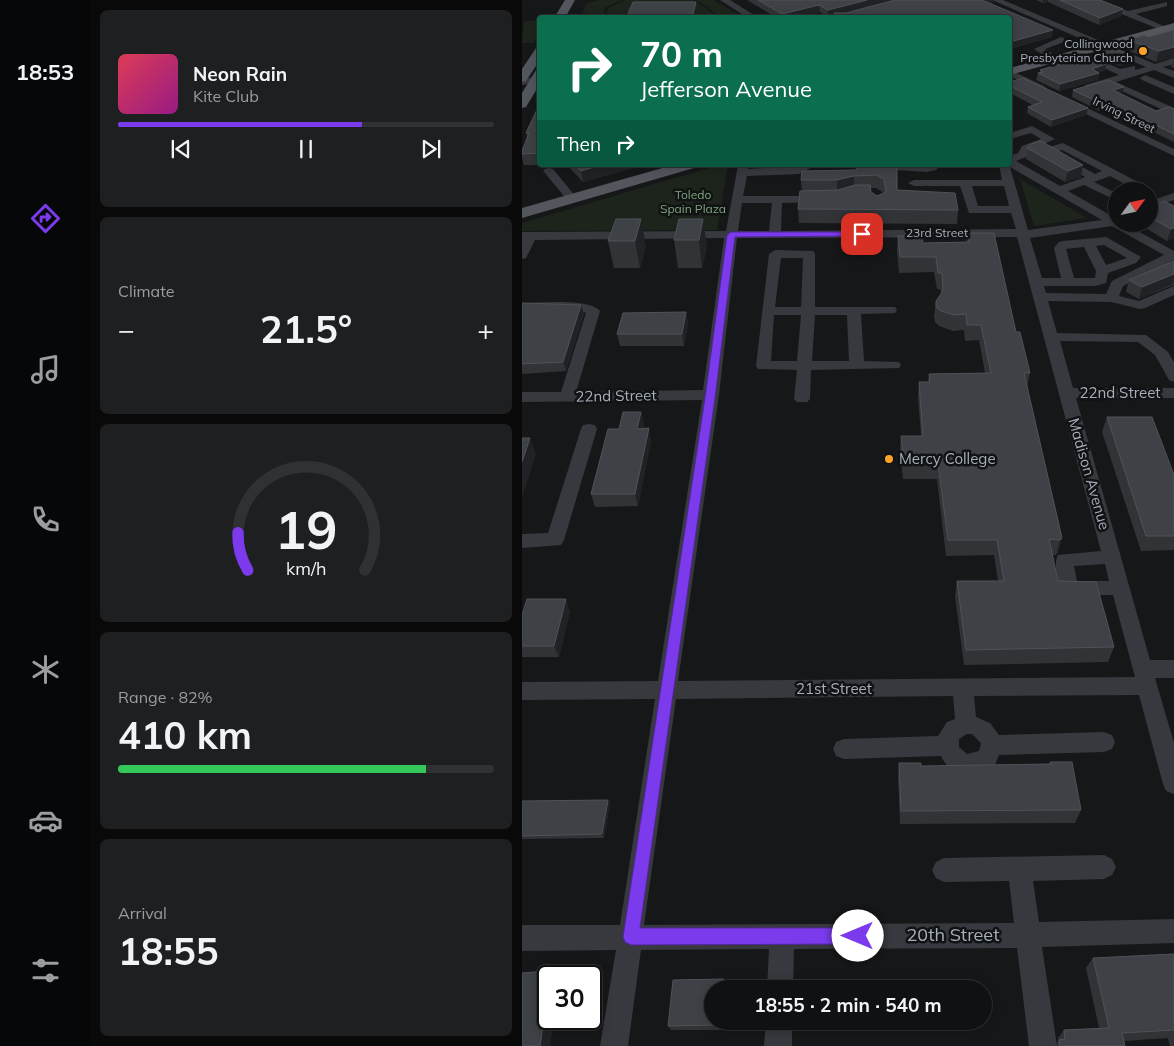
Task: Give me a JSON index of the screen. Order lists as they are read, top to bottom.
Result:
{
  "streets": {
    "street": [
      "Irving Street",
      "23rd Street",
      "22nd Street",
      "Madison Avenue",
      "21st Street",
      "20th Street"
    ]
  },
  "crossings": [
    ["23rd Street", "Madison Avenue"],
    ["22nd Street", "Madison Avenue"],
    ["Madison Avenue", "21st Street"]
  ],
  "parks": ["Toledo Spain Plaza"],
  "places": ["Collingwood Presbyterian Church", "Mercy College"],
  "north": "top right",
  "page": {
    "tabs": "18:53",
    "turn": ["70 m", "Jefferson Avenue"],
    "song": ["Neon Rain", "Kite Club"],
    "then": "Then",
    "tile": [
      "Climate",
      ["Range · 82%", "410 km"],
      ["Arrival", "18:55"]
    ],
    "heat": ["−", "21.5°", "+"],
    "limit": "30",
    "trip": "18:55 · 2 min · 540 m",
    "gauge": ["19", "km/h"]
  }
}
